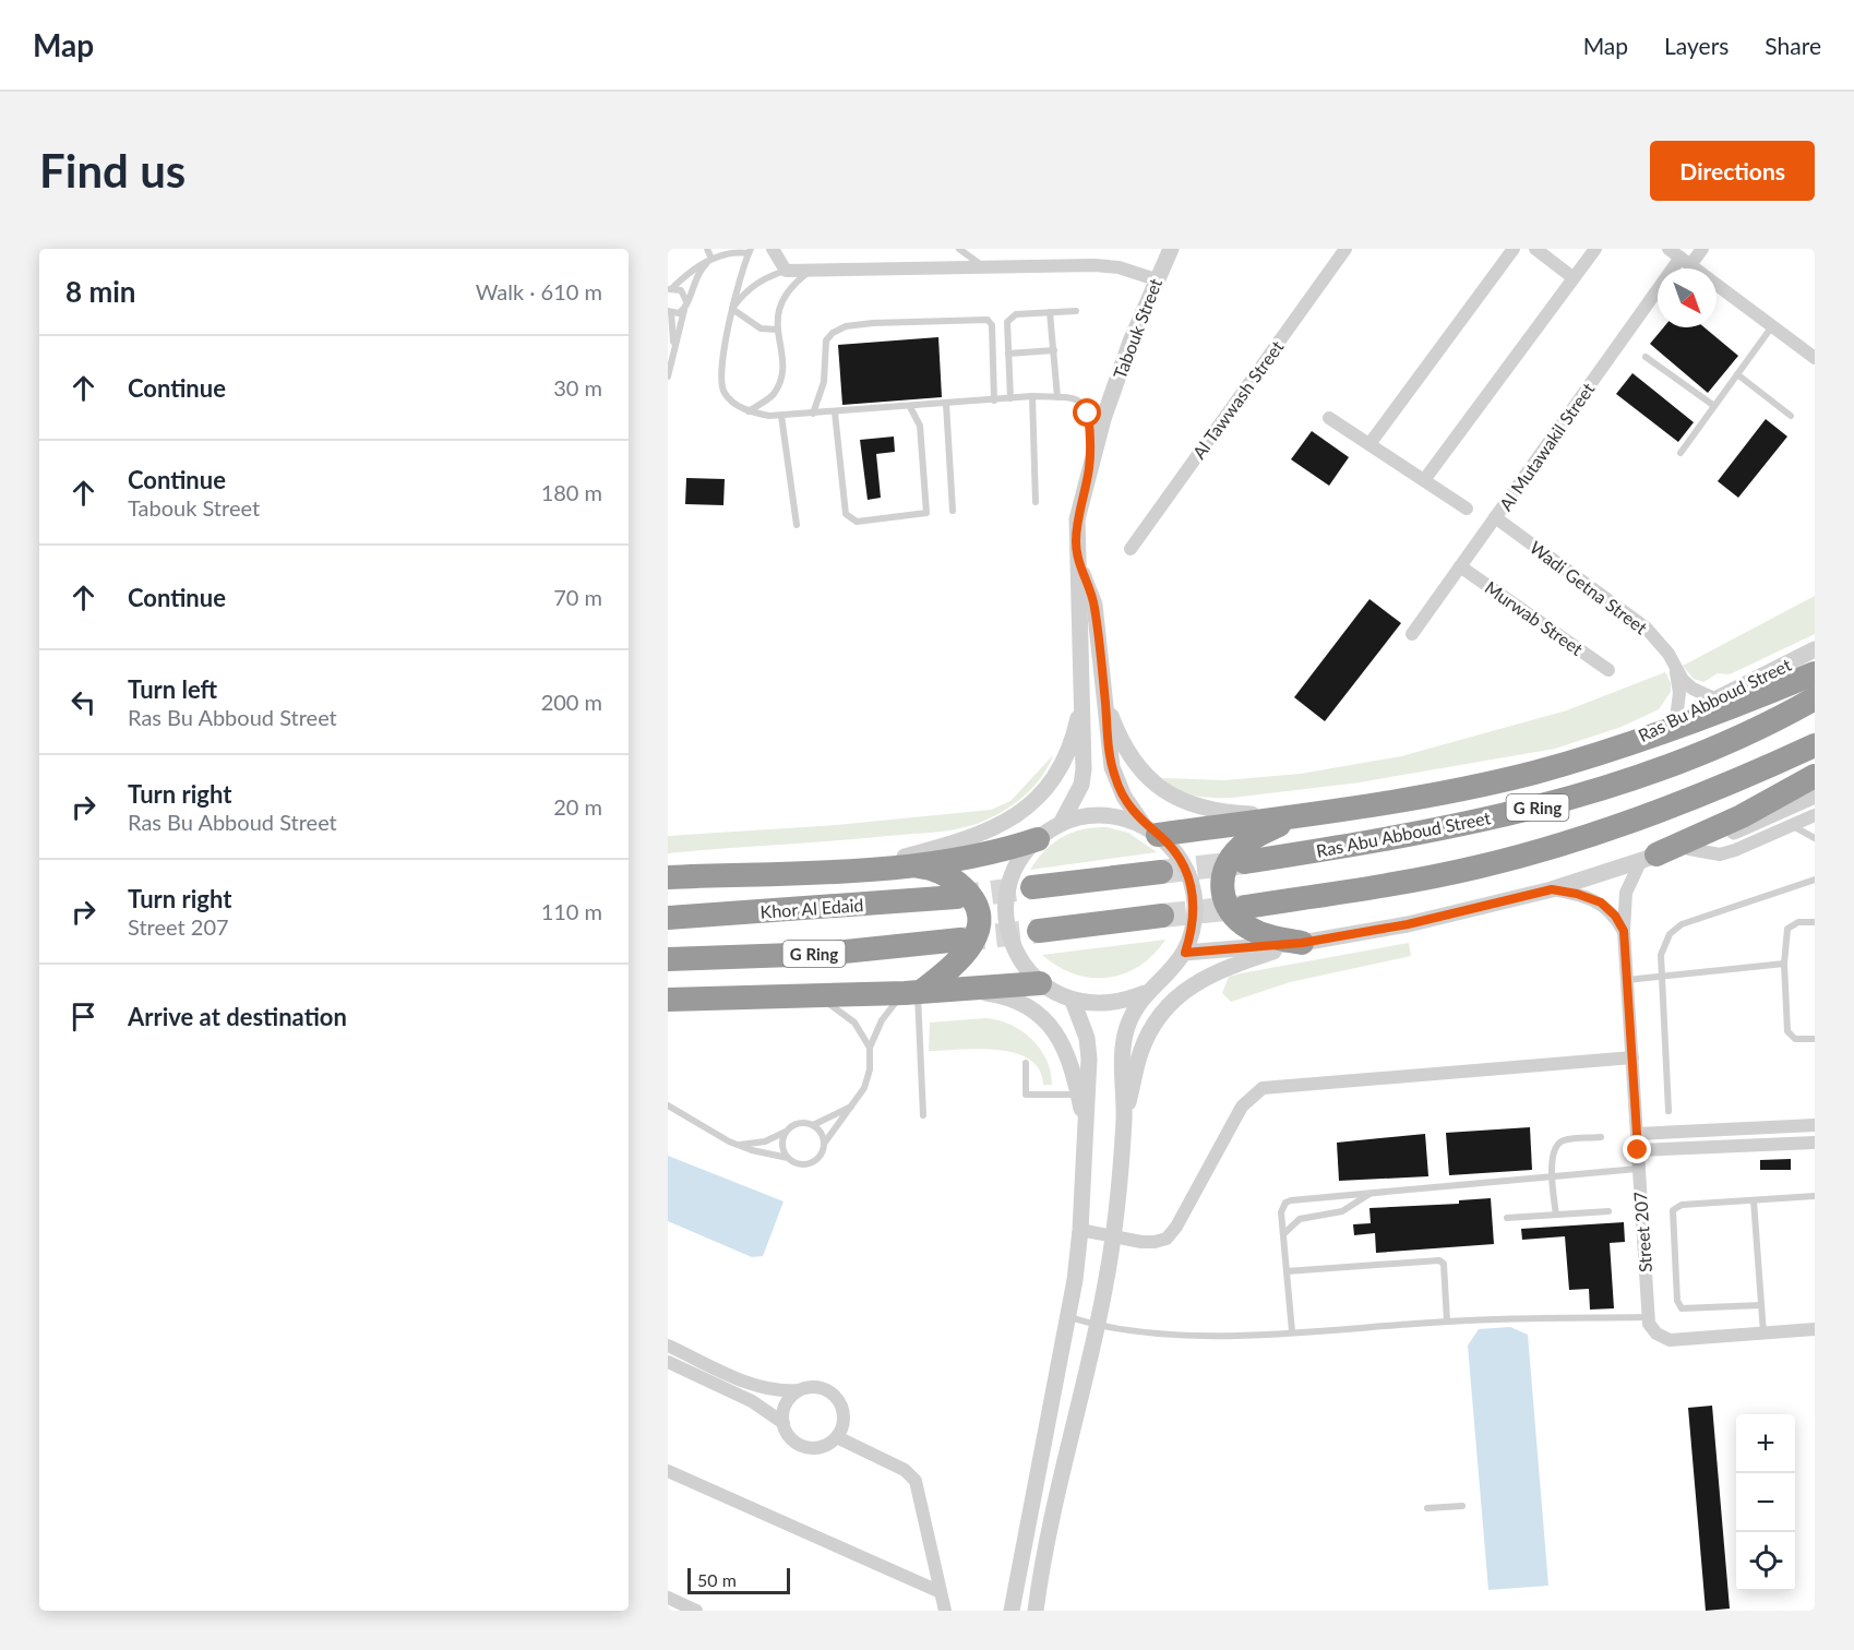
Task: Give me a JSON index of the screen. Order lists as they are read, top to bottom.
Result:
{
  "streets": {
    "highway": ["G Ring", "Ras Abu Abboud Street", "Khor Al Edaid"],
    "street": [
      "Tabouk Street",
      "Al Tawwash Street",
      "Al Mutawakil Street",
      "Wadi Getna Street",
      "Murwab Street",
      "Ras Bu Abboud Street",
      "Street 207"
    ]
  },
  "crossings": [
    ["Al Mutawakil Street", "Wadi Getna Street"],
    ["Al Mutawakil Street", "Murwab Street"],
    ["Wadi Getna Street", "Ras Bu Abboud Street"]
  ],
  "scale_bar": "50 m",
  "north": "bottom right",
  "page": {
    "header": "Map",
    "nav": ["Map", "Layers", "Share"],
    "buttons": "Directions",
    "title": "Find us",
    "heading": ["8 min", "Walk · 610 m"],
    "list": [
      ["Continue", "30 m"],
      ["Continue", "Tabouk Street", "180 m"],
      ["Continue", "70 m"],
      ["Turn left", "Ras Bu Abboud Street", "200 m"],
      ["Turn right", "Ras Bu Abboud Street", "20 m"],
      ["Turn right", "Street 207", "110 m"],
      "Arrive at destination"
    ],
    "map_buttons": ["+", "−"],
    "scale": "50 m"
  }
}
